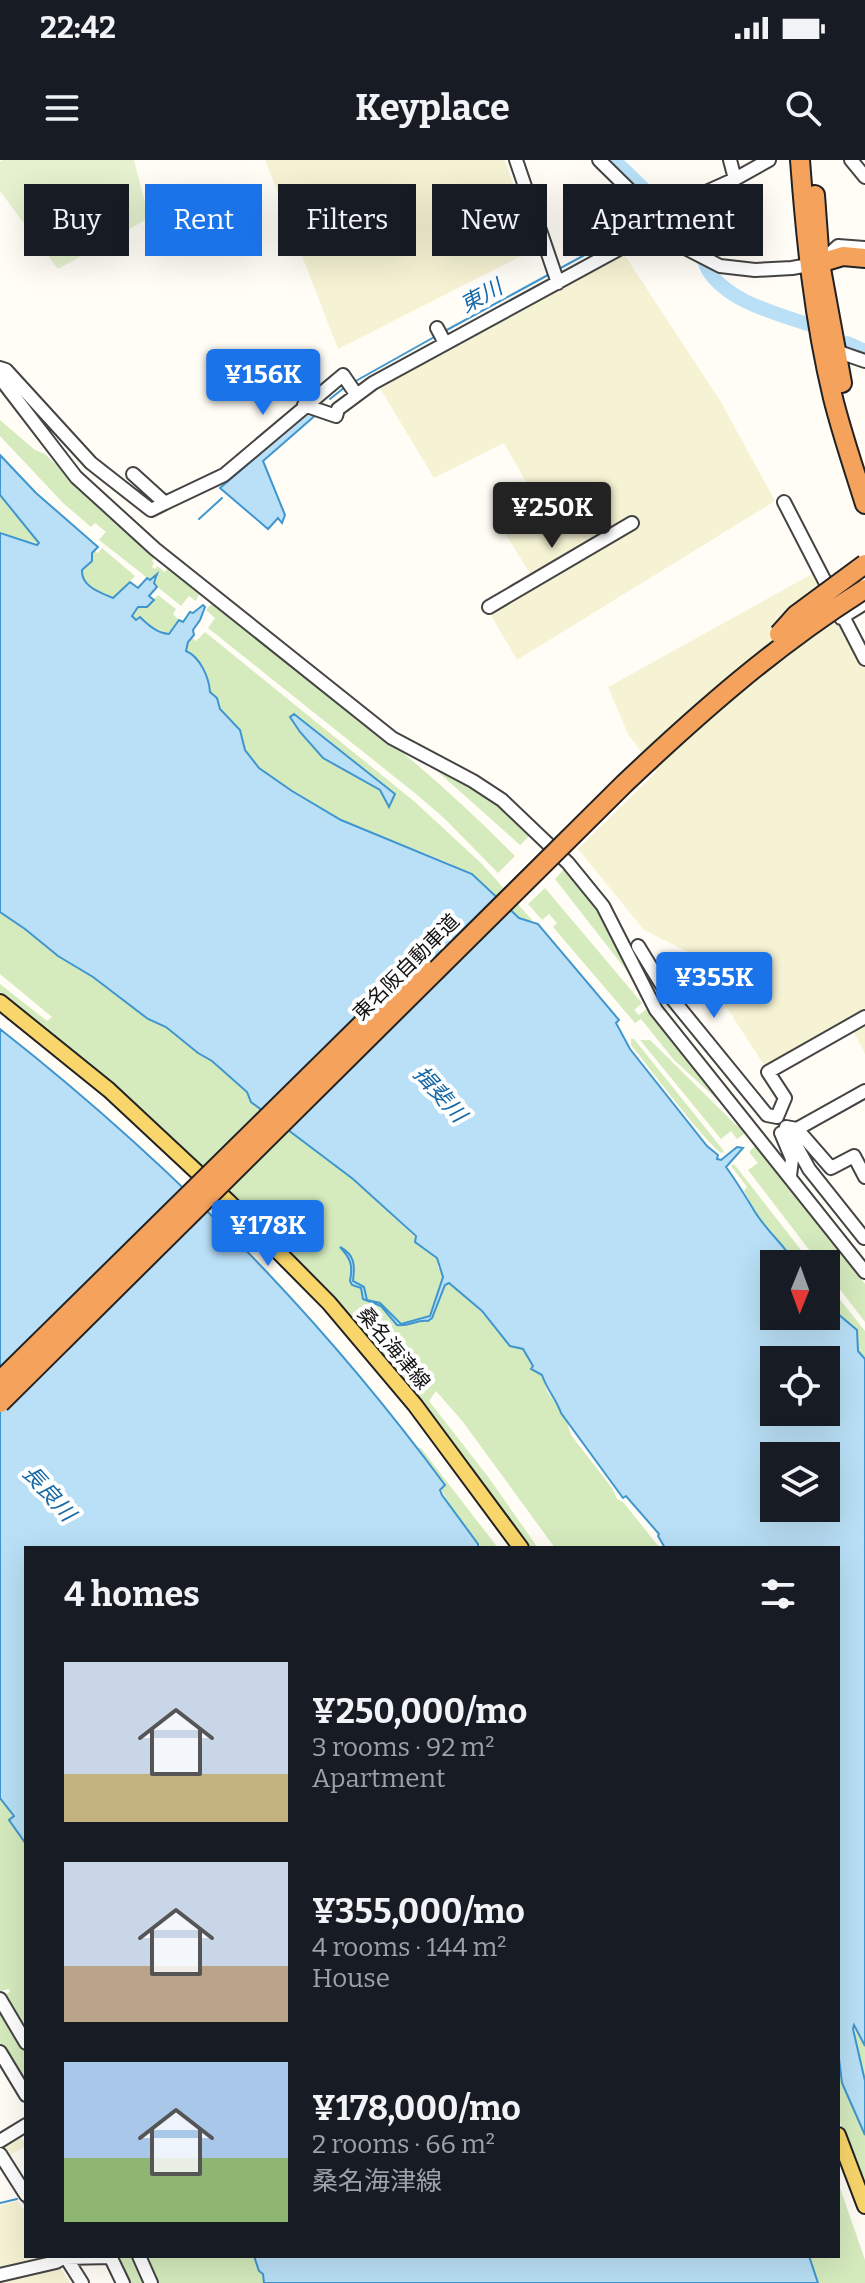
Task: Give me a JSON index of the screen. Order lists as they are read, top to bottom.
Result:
{
  "streets": {
    "highway": ["東名阪自動車道"],
    "main road": ["桑名海津線"]
  },
  "water": ["東川", "揖斐川", "長良川"],
  "north": "bottom",
  "page": {
    "status": "22:42",
    "header": "Keyplace",
    "chip": [
      "Buy",
      "Rent",
      "Filters",
      "New",
      "Apartment"
    ],
    "price": [
      "¥156K",
      "¥250K",
      "¥355K",
      "¥178K"
    ],
    "heading": "4 homes",
    "list": [
      {
        "name": "¥250,000/mo",
        "note": "3 rooms · 92 m² · Apartment"
      },
      {
        "name": "¥355,000/mo",
        "note": "4 rooms · 144 m² · House"
      },
      {
        "name": "¥178,000/mo",
        "note": "2 rooms · 66 m² · 桑名海津線"
      }
    ]
  }
}
